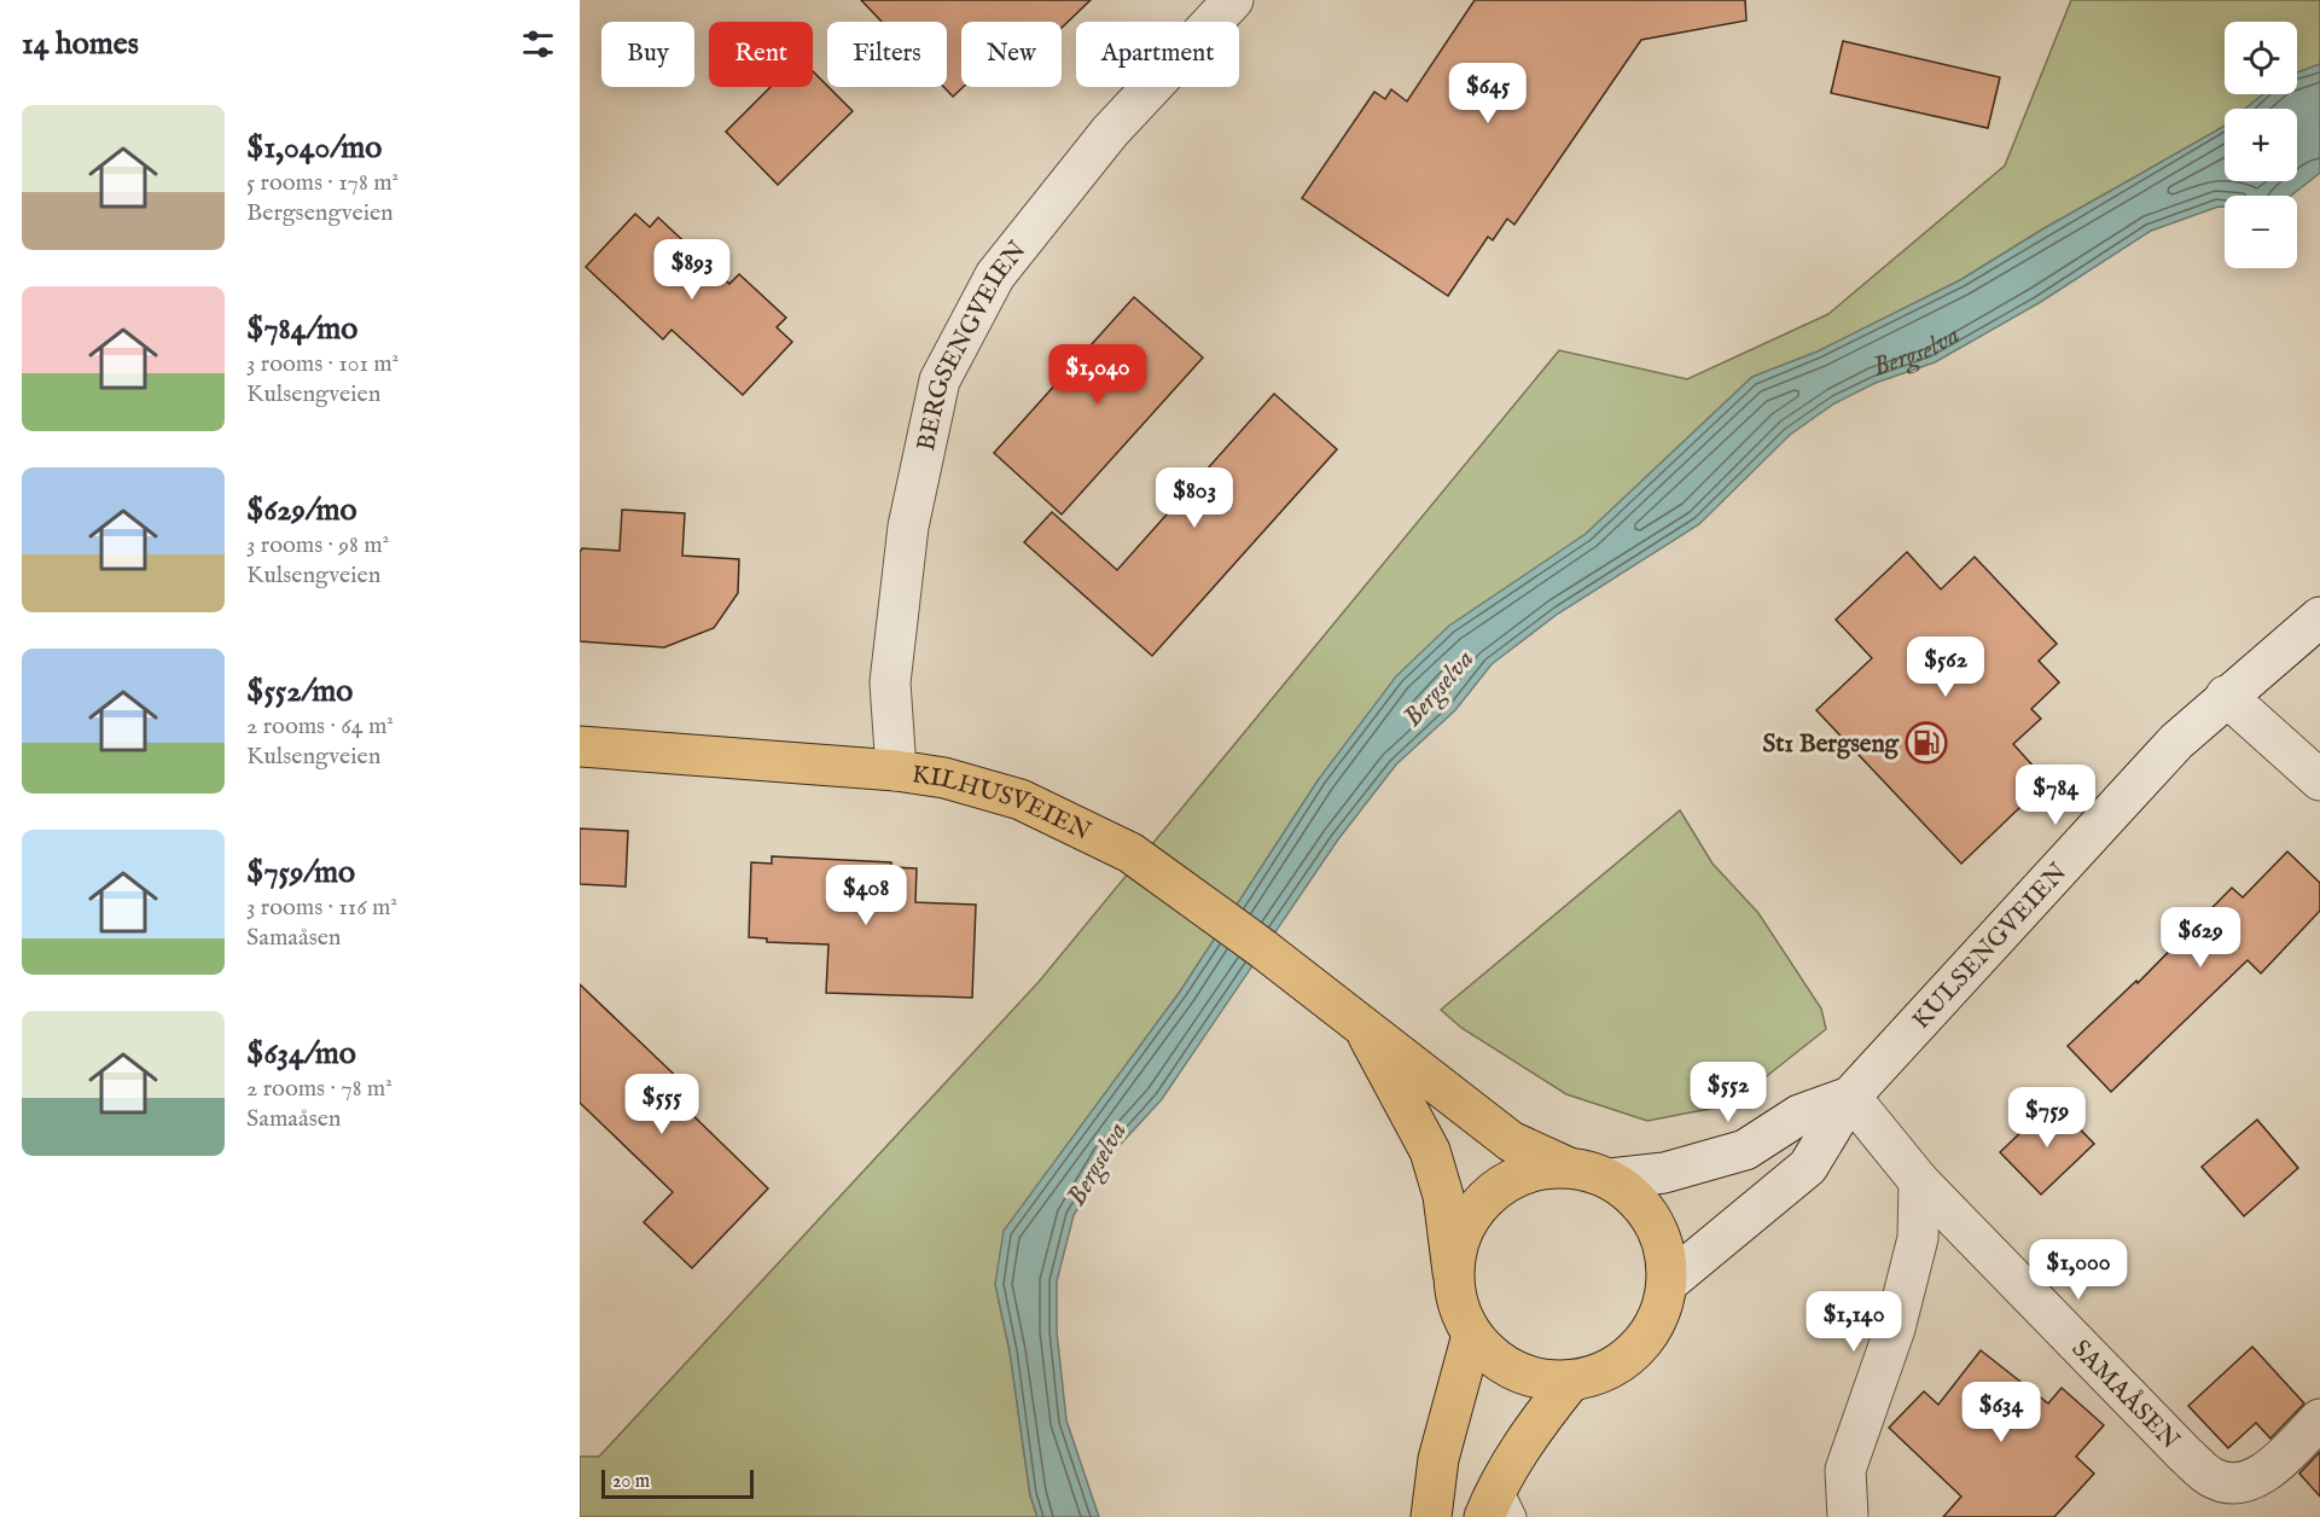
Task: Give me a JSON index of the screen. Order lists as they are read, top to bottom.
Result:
{
  "streets": {
    "main road": ["KILHUSVEIEN"],
    "street": ["BERGSENGVEIEN", "KULSENGVEIEN", "SAMAÅSEN"]
  },
  "crossings": [
    ["BERGSENGVEIEN", "KILHUSVEIEN"],
    ["KILHUSVEIEN", "KULSENGVEIEN"],
    ["KULSENGVEIEN", "SAMAÅSEN"]
  ],
  "water": ["Bergselva"],
  "places": {
    "fuel station": ["St1 Bergseng"]
  },
  "scale_bar": "20 m",
  "page": {
    "heading": "14 homes",
    "map_buttons": ["+", "−"],
    "chip": [
      "Buy",
      "Rent",
      "Filters",
      "New",
      "Apartment"
    ],
    "price": [
      "$645",
      "$893",
      "$1,040",
      "$803",
      "$562",
      "$784",
      "$408",
      "$629",
      "$552",
      "$555",
      "$759",
      "$1,000",
      "$1,140",
      "$634"
    ],
    "list": [
      {
        "name": "$1,040/mo",
        "note": "5 rooms · 178 m² · Bergsengveien"
      },
      {
        "name": "$784/mo",
        "note": "3 rooms · 101 m² · Kulsengveien"
      },
      {
        "name": "$629/mo",
        "note": "3 rooms · 98 m² · Kulsengveien"
      },
      {
        "name": "$552/mo",
        "note": "2 rooms · 64 m² · Kulsengveien"
      },
      {
        "name": "$759/mo",
        "note": "3 rooms · 116 m² · Samaåsen"
      },
      {
        "name": "$634/mo",
        "note": "2 rooms · 78 m² · Samaåsen"
      }
    ],
    "scale": "20 m"
  }
}
